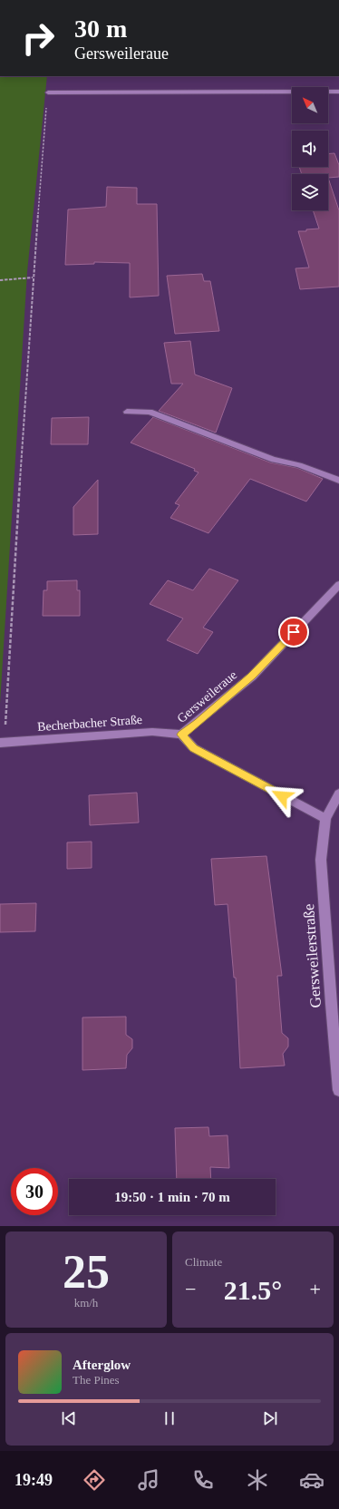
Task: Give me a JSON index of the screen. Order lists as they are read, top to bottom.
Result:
{
  "streets": {
    "street": ["Gersweileraue", "Becherbacher Straße", "Gersweilerstraße"]
  },
  "crossings": [
    ["Gersweileraue", "Becherbacher Straße"],
    ["Gersweileraue", "Gersweilerstraße"]
  ],
  "north": "top left",
  "page": {
    "turn": ["30 m", "Gersweileraue"],
    "limit": "30",
    "trip": "19:50 · 1 min · 70 m",
    "tile": [
      ["25", "km/h"],
      "Climate"
    ],
    "heat": ["−", "21.5°", "+"],
    "song": ["Afterglow", "The Pines"],
    "tabs": "19:49"
  }
}
